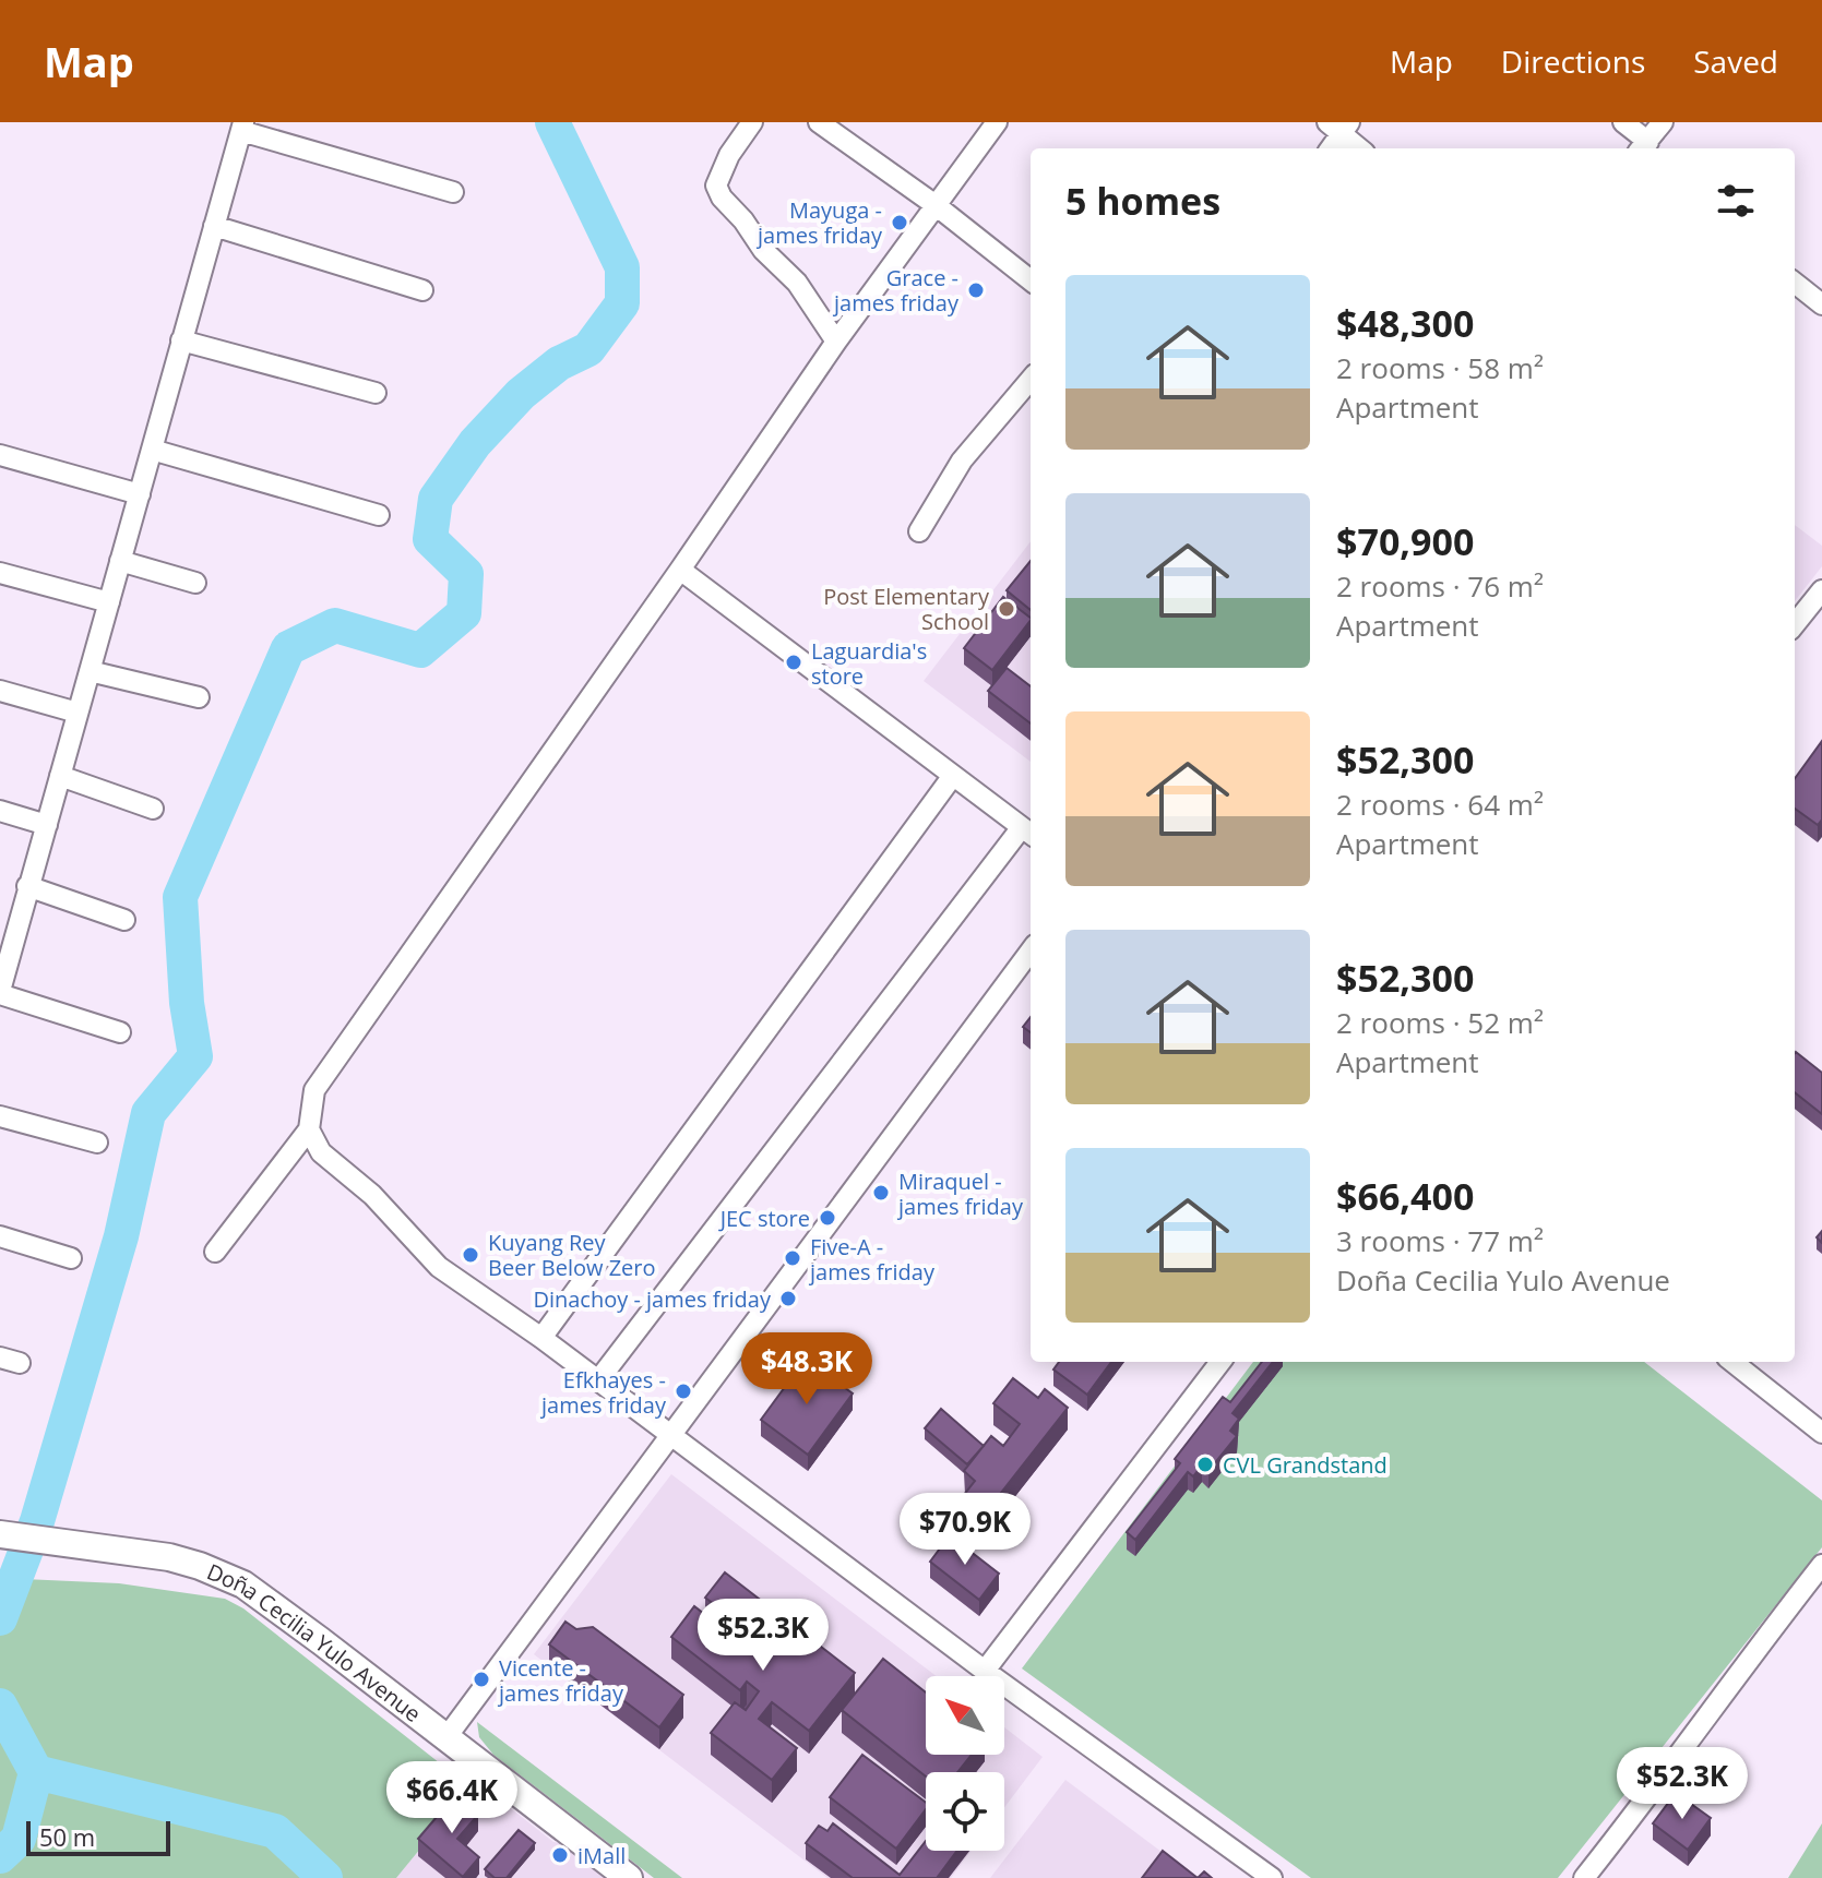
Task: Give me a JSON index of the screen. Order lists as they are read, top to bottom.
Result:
{
  "streets": {
    "main road": ["Doña Cecilia Yulo Avenue"]
  },
  "places": [
    "Mayuga - james friday",
    "Grace - james friday",
    "Post Elementary School",
    "Laguardia's store",
    "Miraquel - james friday",
    "JEC store",
    "Kuyang Rey Beer Below Zero",
    "Five-A - james friday",
    "Dinachoy - james friday",
    "Efkhayes - james friday",
    "CVL Grandstand",
    "Vicente - james friday",
    "iMall"
  ],
  "scale_bar": "50 m",
  "north": "top left",
  "page": {
    "header": "Map",
    "nav": ["Map", "Directions", "Saved"],
    "heading": "5 homes",
    "list": [
      {
        "name": "$48,300",
        "note": "2 rooms · 58 m² · Apartment"
      },
      {
        "name": "$70,900",
        "note": "2 rooms · 76 m² · Apartment"
      },
      {
        "name": "$52,300",
        "note": "2 rooms · 64 m² · Apartment"
      },
      {
        "name": "$52,300",
        "note": "2 rooms · 52 m² · Apartment"
      },
      {
        "name": "$66,400",
        "note": "3 rooms · 77 m² · Doña Cecilia Yulo Avenue"
      }
    ],
    "price": [
      "$48.3K",
      "$70.9K",
      "$52.3K",
      "$52.3K",
      "$66.4K"
    ],
    "scale": "50 m"
  }
}
